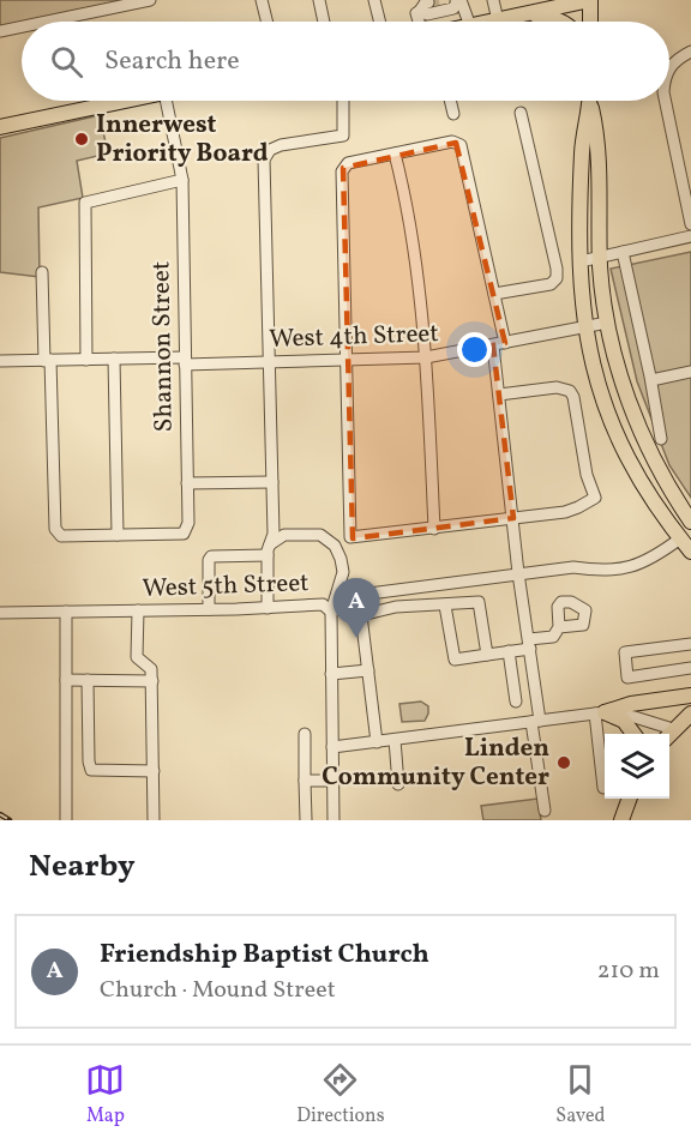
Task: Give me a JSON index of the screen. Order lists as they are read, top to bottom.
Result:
{
  "streets": {
    "street": ["West 4th Street", "Shannon Street", "West 5th Street"]
  },
  "crossings": [
    ["West 4th Street", "Shannon Street"]
  ],
  "places": ["Innerwest Priority Board", "Linden Community Center"],
  "page": {
    "search": "Search here",
    "pins": "A",
    "heading": "Nearby",
    "list": [
      {
        "mark": "A",
        "name": "Friendship Baptist Church",
        "note": "Church · Mound Street",
        "value": "210 m"
      }
    ],
    "nav": ["Map", "Directions", "Saved"]
  }
}
